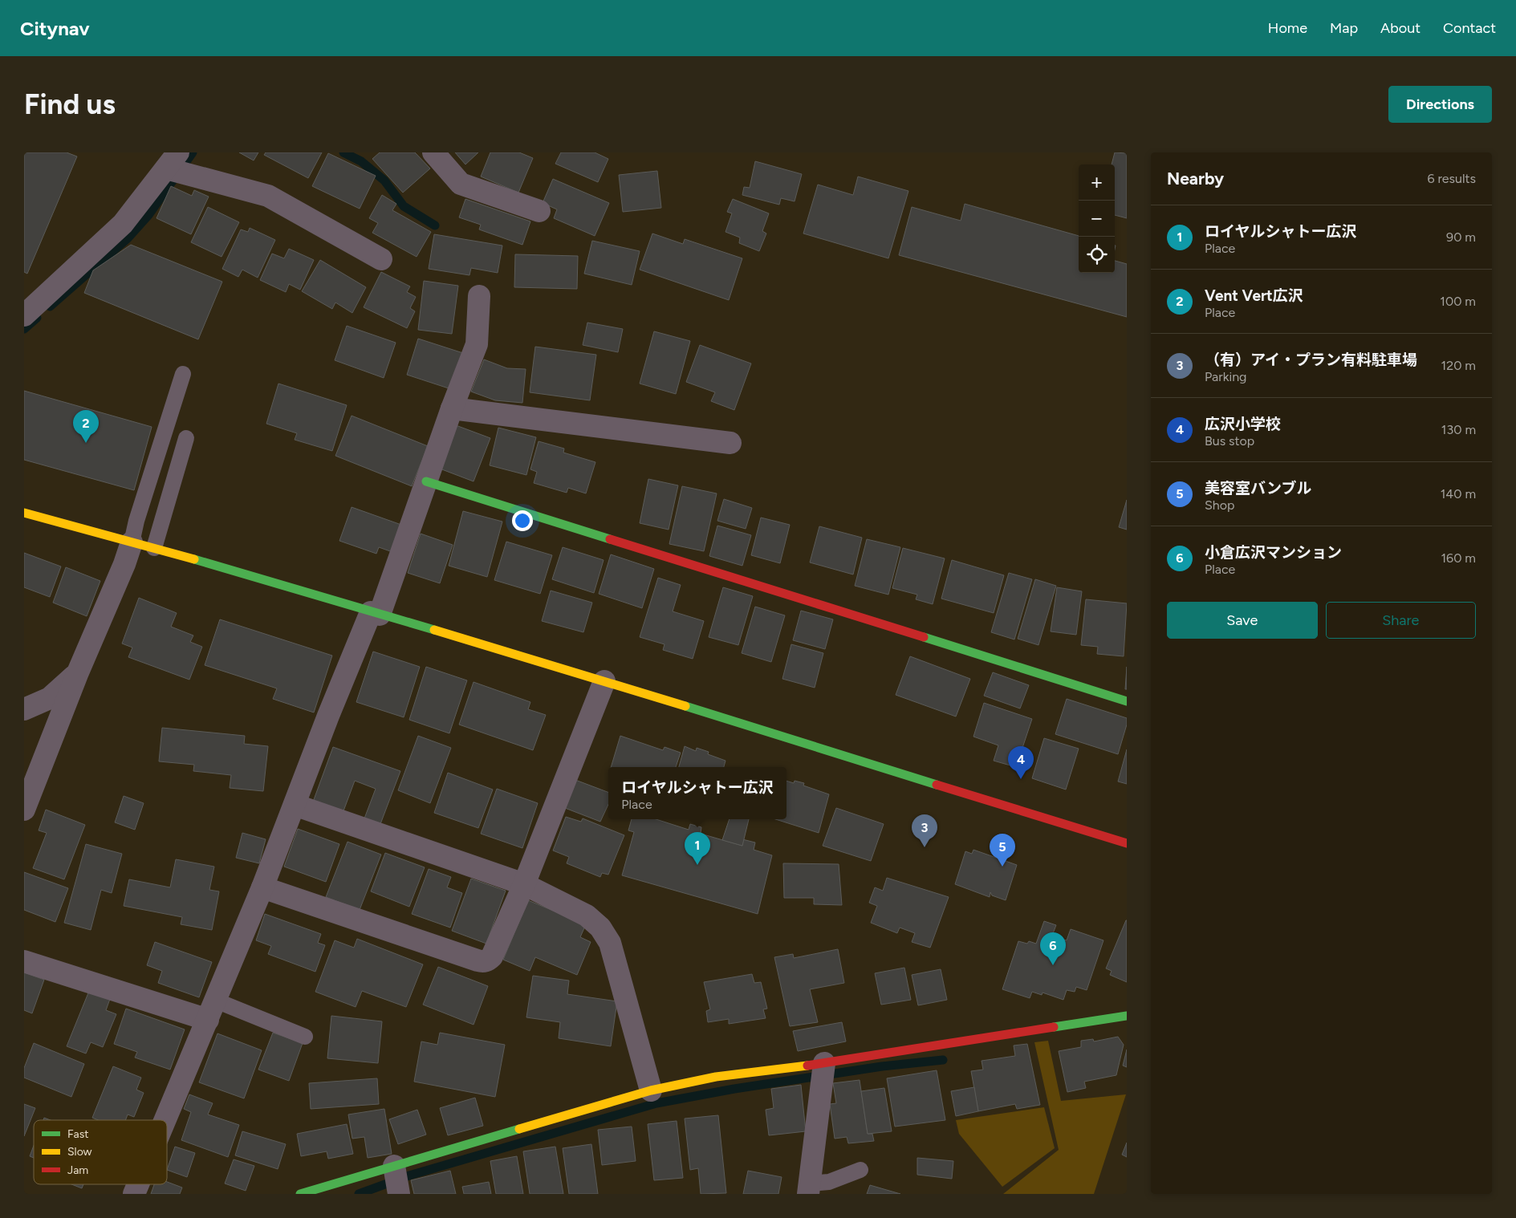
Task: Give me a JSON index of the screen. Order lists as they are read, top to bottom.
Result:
{
  "legend": ["Fast", "Slow", "Jam"],
  "page": {
    "header": "Citynav",
    "nav": [
      "Home",
      "Map",
      "About",
      "Contact"
    ],
    "buttons": [
      "Directions",
      ["Save", "Share"]
    ],
    "title": "Find us",
    "heading": ["Nearby", "6 results"],
    "map_buttons": ["+", "−"],
    "list": [
      {
        "mark": "1",
        "name": "ロイヤルシャトー広沢",
        "note": "Place",
        "value": "90 m"
      },
      {
        "mark": "2",
        "name": "Vent Vert広沢",
        "note": "Place",
        "value": "100 m"
      },
      {
        "mark": "3",
        "name": "（有）アイ・プラン有料駐車場",
        "note": "Parking",
        "value": "120 m"
      },
      {
        "mark": "4",
        "name": "広沢小学校",
        "note": "Bus stop",
        "value": "130 m"
      },
      {
        "mark": "5",
        "name": "美容室バンブル",
        "note": "Shop",
        "value": "140 m"
      },
      {
        "mark": "6",
        "name": "小倉広沢マンション",
        "note": "Place",
        "value": "160 m"
      }
    ],
    "pins": [
      "2",
      "4",
      "3",
      "1",
      "5",
      "6"
    ],
    "popup": ["ロイヤルシャトー広沢", "Place"]
  }
}
